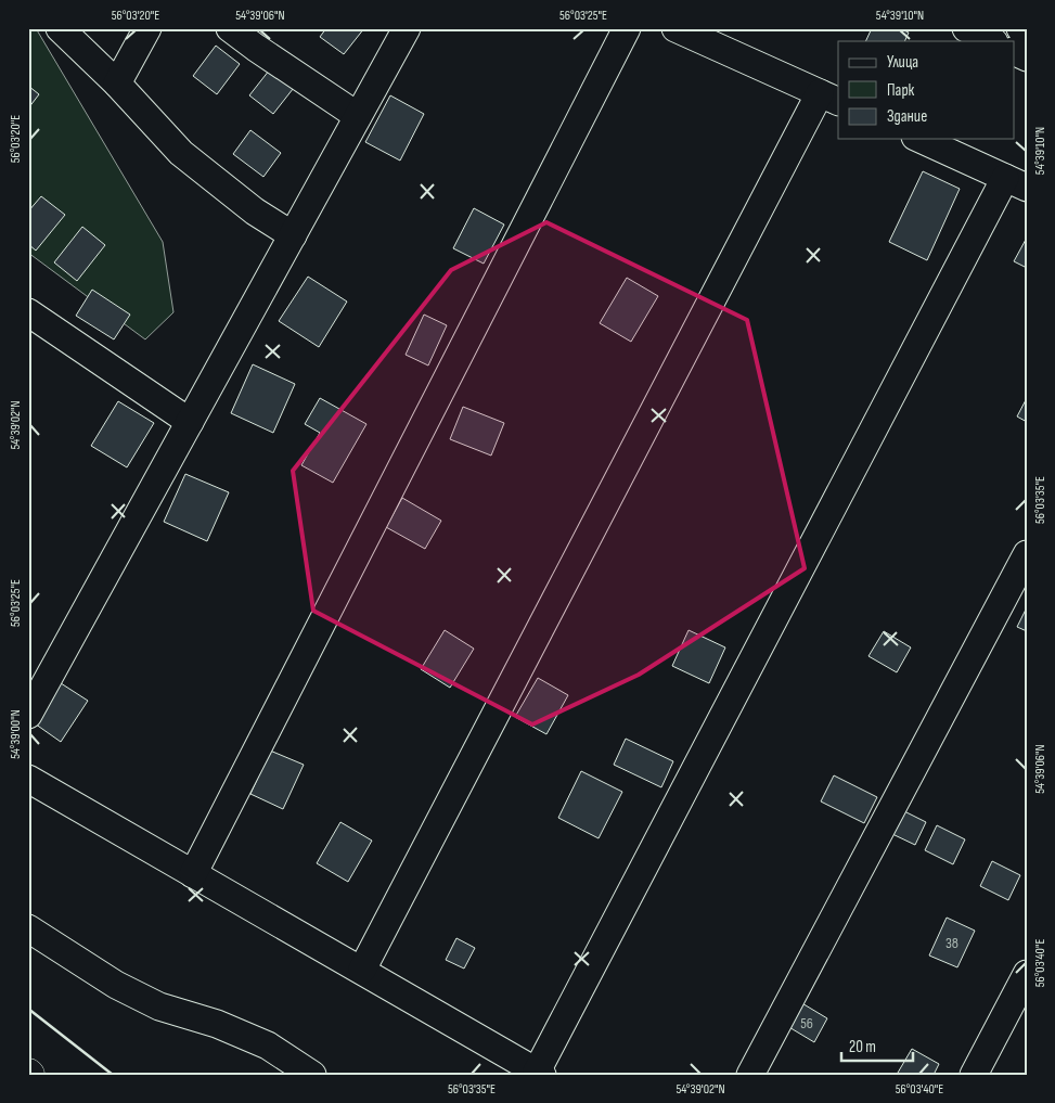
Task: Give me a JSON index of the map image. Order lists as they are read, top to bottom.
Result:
{
  "house_numbers": ["38", "56"],
  "legend": ["Улица", "Парк", "Здание"],
  "scale_bar": "20 m",
  "coordinates": [
    "56°03'20\"E",
    "54°39'06\"N",
    "56°03'25\"E",
    "54°39'10\"N",
    "54°39'02\"N",
    "56°03'35\"E",
    "54°39'00\"N",
    "56°03'40\"E"
  ]
}
